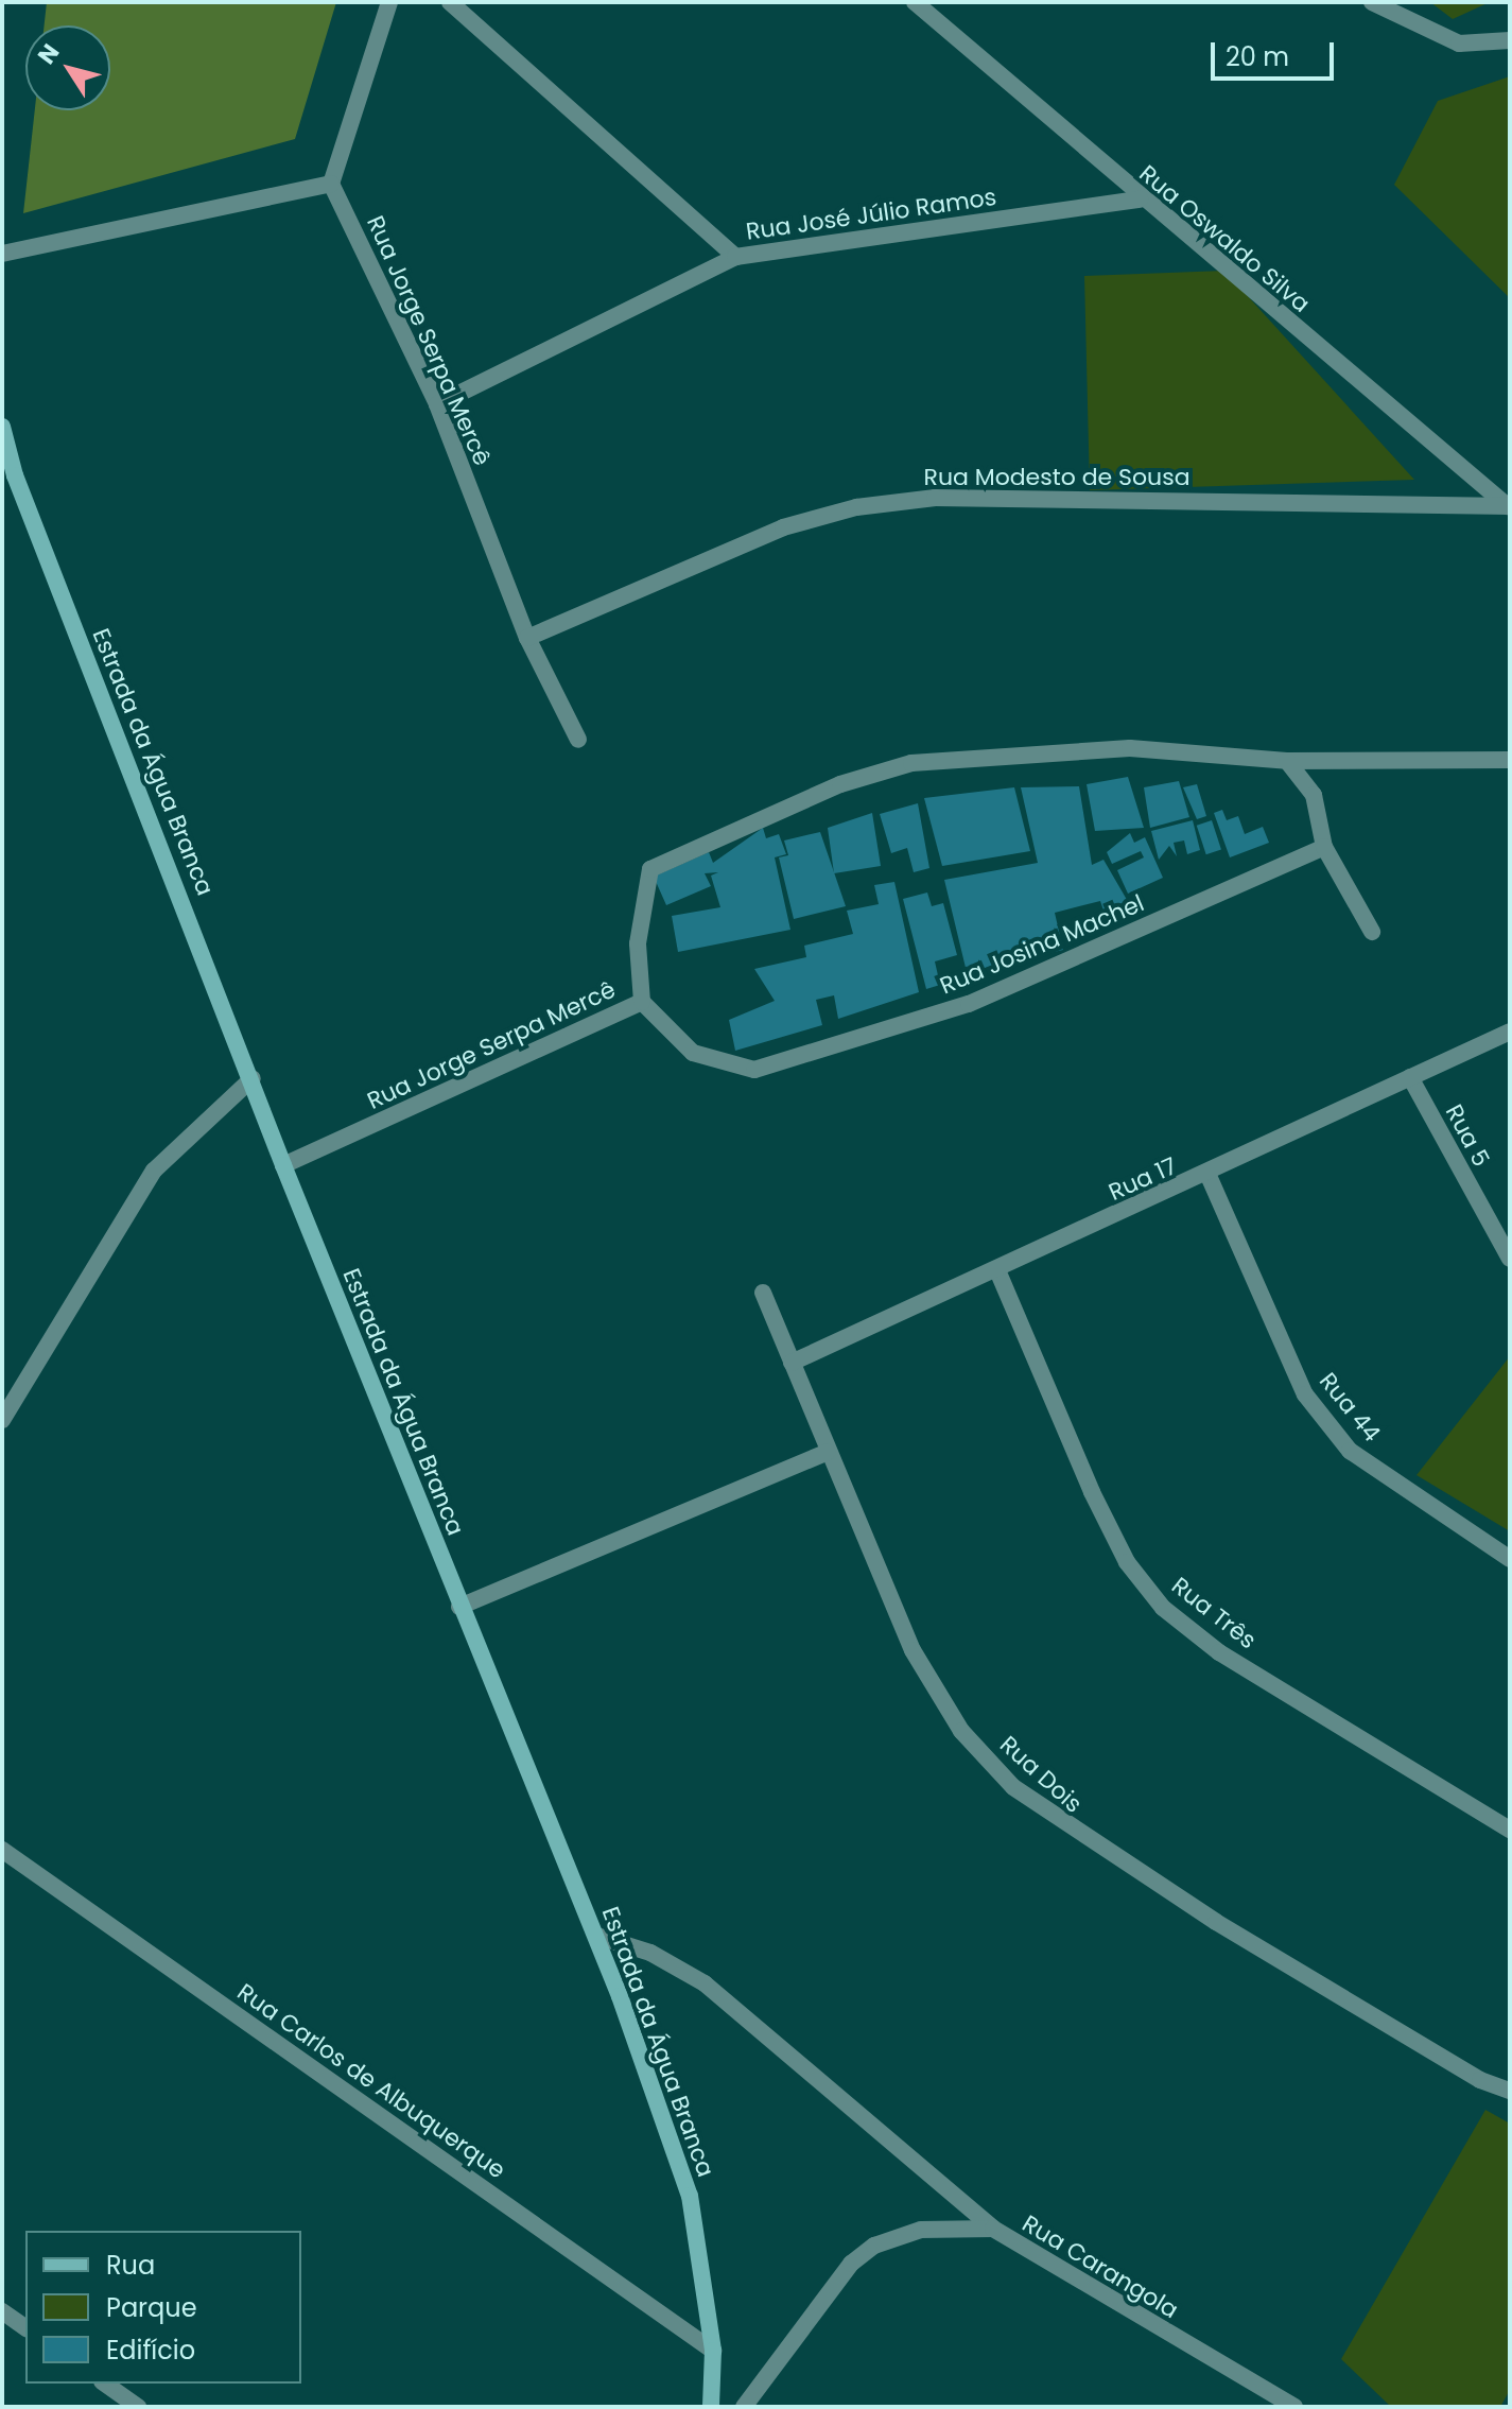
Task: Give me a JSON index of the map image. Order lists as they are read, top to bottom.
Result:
{
  "streets": {
    "main road": ["Estrada da Água Branca"],
    "street": [
      "Rua José Júlio Ramos",
      "Rua Oswaldo Silva",
      "Rua Jorge Serpa Mercê",
      "Rua Modesto de Sousa",
      "Rua Josina Machel",
      "Rua 5",
      "Rua 17",
      "Rua 44",
      "Rua Três",
      "Rua Dois",
      "Rua Carlos de Albuquerque",
      "Rua Carangola"
    ]
  },
  "crossings": [
    ["Rua José Júlio Ramos", "Rua Oswaldo Silva"],
    ["Rua José Júlio Ramos", "Rua Jorge Serpa Mercê"],
    ["Rua Oswaldo Silva", "Rua Modesto de Sousa"],
    ["Rua Jorge Serpa Mercê", "Rua Modesto de Sousa"],
    ["Rua Jorge Serpa Mercê", "Estrada da Água Branca"],
    ["Rua Jorge Serpa Mercê", "Rua Josina Machel"],
    ["Estrada da Água Branca", "Rua Carlos de Albuquerque"],
    ["Rua 5", "Rua 17"],
    ["Rua 17", "Rua 44"],
    ["Rua 17", "Rua Três"],
    ["Rua 17", "Rua Dois"]
  ],
  "legend": ["Rua", "Parque", "Edifício"],
  "scale_bar": "20 m",
  "north": "top left"
}
